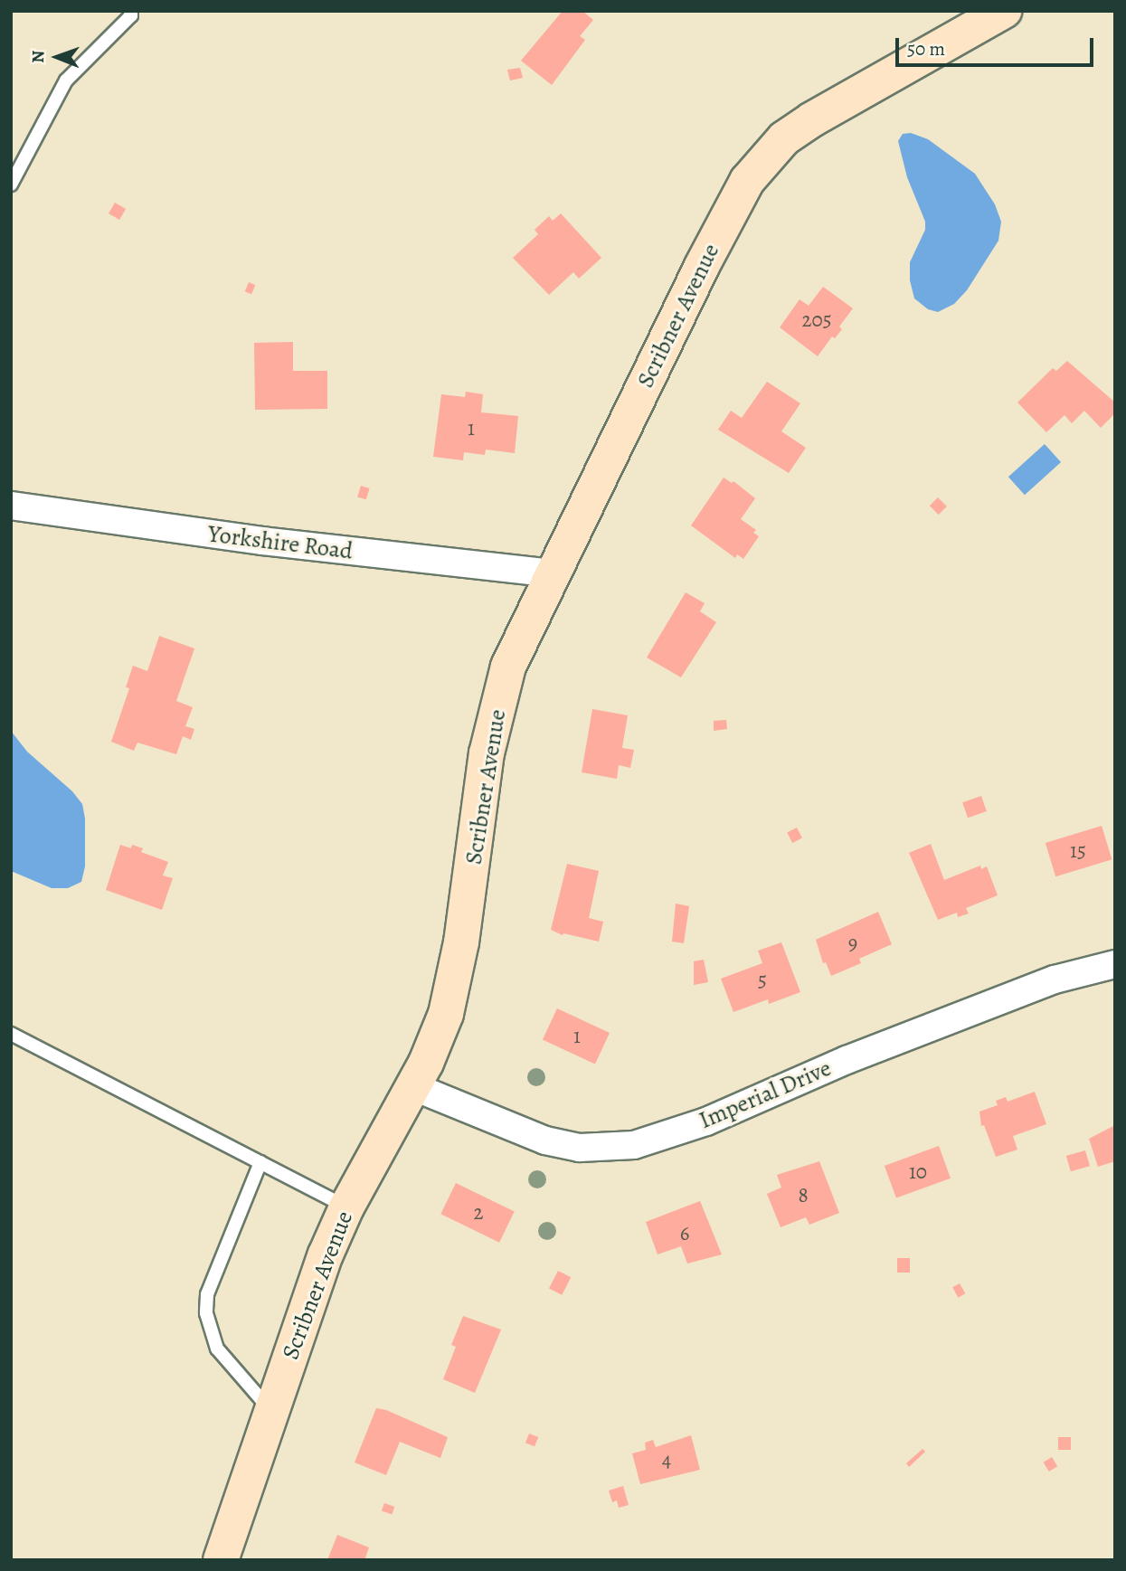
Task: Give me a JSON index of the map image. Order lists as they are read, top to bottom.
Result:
{
  "streets": {
    "street": ["Scribner Avenue", "Yorkshire Road", "Imperial Drive"]
  },
  "crossings": [
    ["Scribner Avenue", "Yorkshire Road"],
    ["Scribner Avenue", "Imperial Drive"]
  ],
  "house_numbers": [
    "205",
    "1",
    "15",
    "9",
    "5",
    "1",
    "10",
    "8",
    "2",
    "6",
    "4"
  ],
  "scale_bar": "50 m",
  "north": "left"
}
